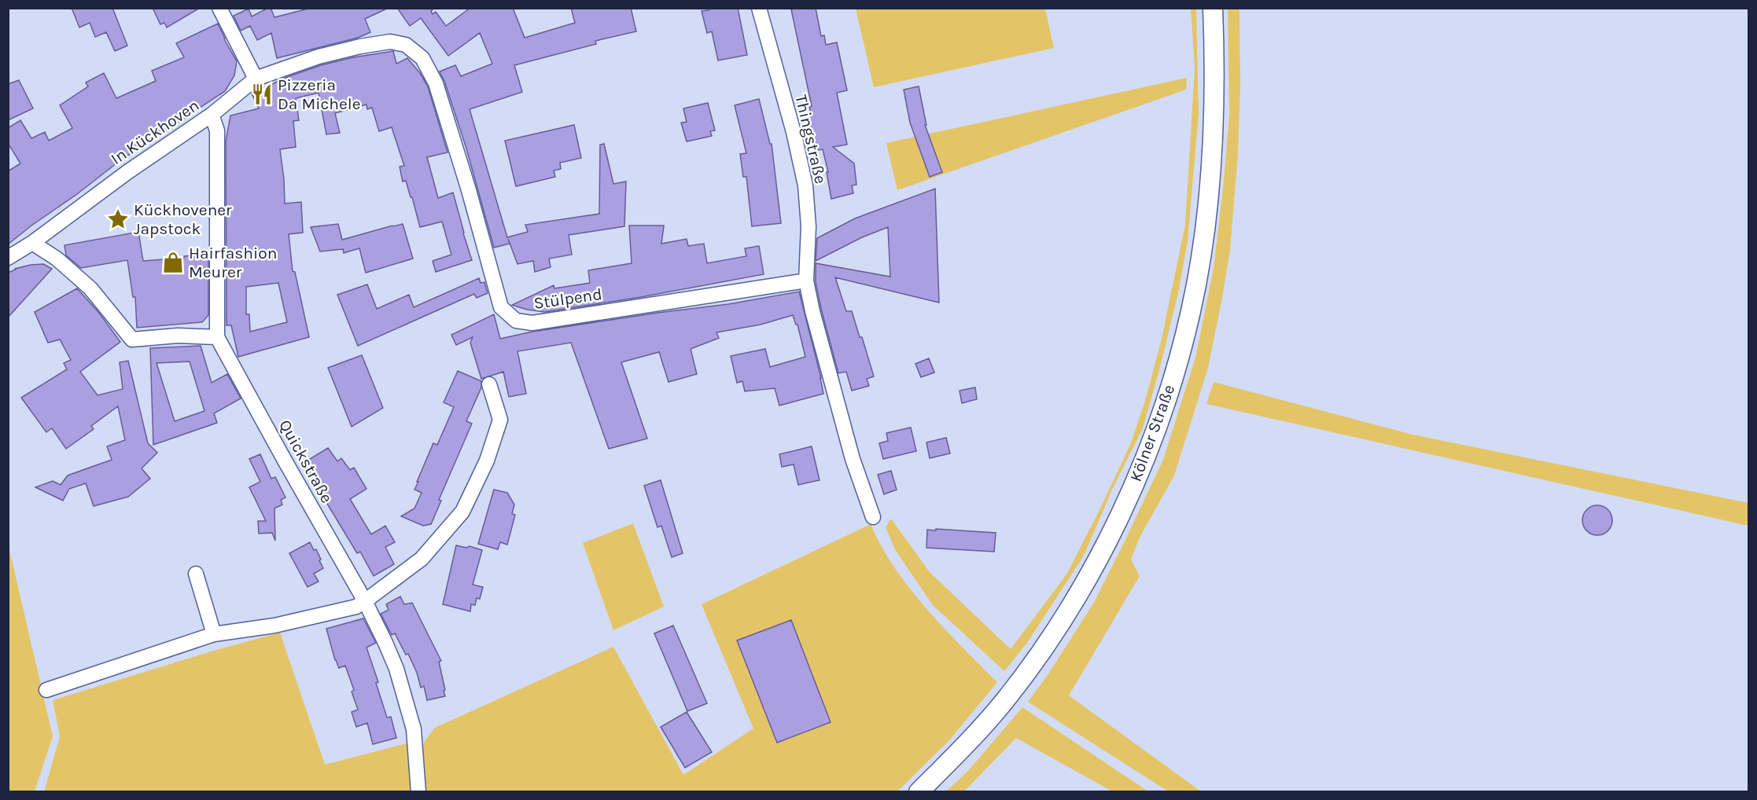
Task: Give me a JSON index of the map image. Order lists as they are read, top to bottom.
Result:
{
  "streets": {
    "main road": ["Kölner Straße"],
    "street": [
      "In Kückhoven",
      "Thingstraße",
      "Stülpend",
      "Quickstraße"
    ]
  },
  "crossings": [
    ["In Kückhoven", "Stülpend"],
    ["Thingstraße", "Stülpend"]
  ],
  "places": {
    "restaurant": ["Pizzeria Da Michele"],
    "place": ["Kückhovener Japstock"],
    "shop": ["Hairfashion Meurer"]
  }
}
